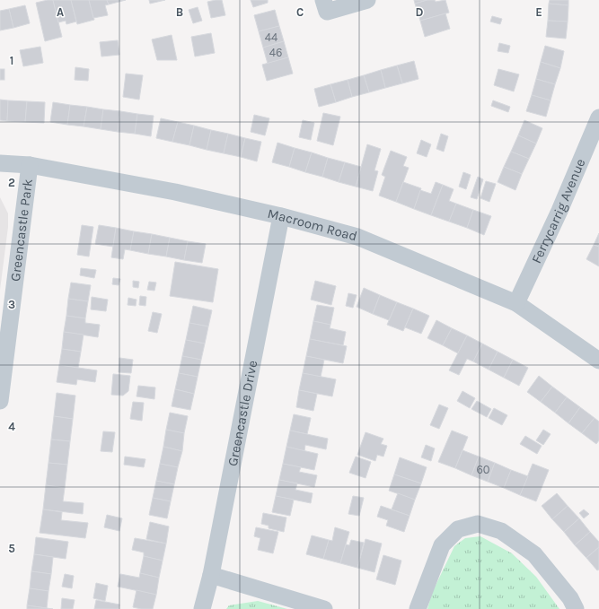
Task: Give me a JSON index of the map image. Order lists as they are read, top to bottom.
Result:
{
  "streets": {
    "street": [
      "Ferrycarrig Avenue",
      "Macroom Road",
      "Greencastle Park",
      "Greencastle Drive"
    ]
  },
  "crossings": [
    ["Ferrycarrig Avenue", "Macroom Road"],
    ["Macroom Road", "Greencastle Park"],
    ["Macroom Road", "Greencastle Drive"]
  ],
  "house_numbers": ["44", "46", "60"],
  "grid": {
    "columns": [
      "A",
      "B",
      "C",
      "D",
      "E"
    ],
    "rows": [
      "1",
      "2",
      "3",
      "4",
      "5"
    ]
  }
}
